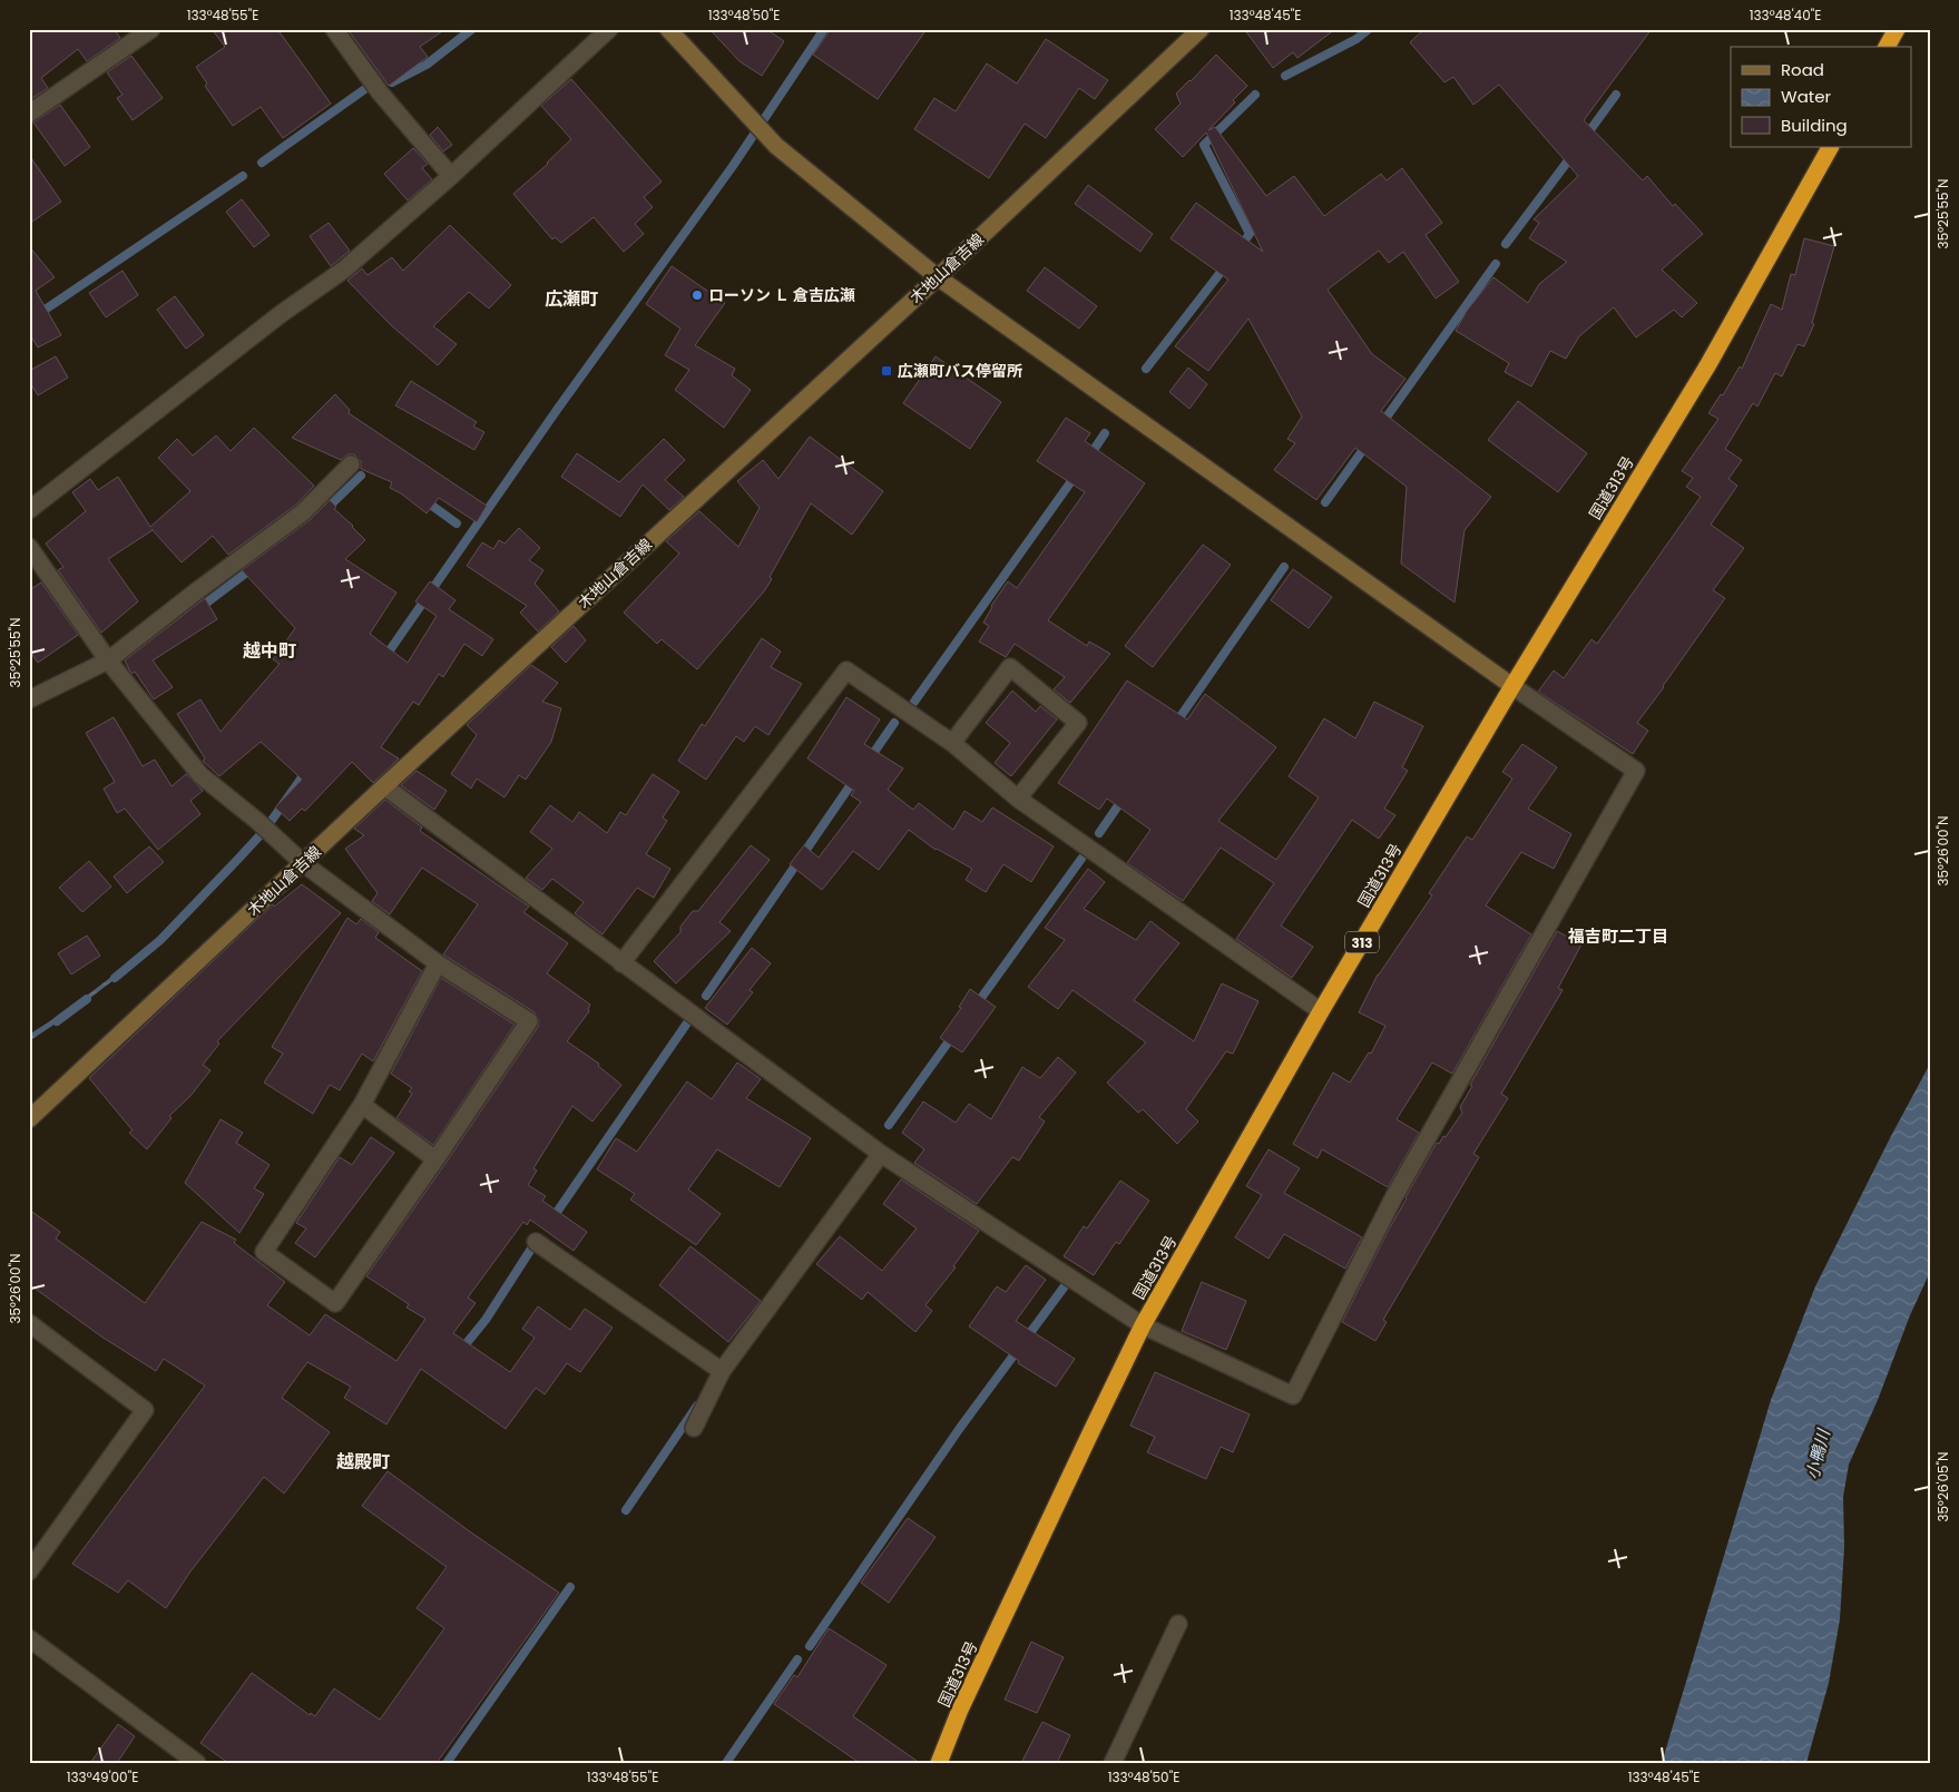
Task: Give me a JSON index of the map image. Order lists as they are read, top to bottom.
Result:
{
  "streets": {
    "highway": ["国道313号", "313"],
    "main road": ["木地山倉吉線"]
  },
  "districts": [
    "広瀬町",
    "越中町",
    "福吉町二丁目",
    "越殿町"
  ],
  "water": ["小鴨川"],
  "places": {
    "other": ["ローソン Ｌ 倉吉広瀬"],
    "transit": ["広瀬町バス停留所"]
  },
  "legend": ["Road", "Water", "Building"],
  "coordinates": [
    "133°48'55\"E",
    "133°48'50\"E",
    "133°48'45\"E",
    "133°48'40\"E",
    "35°25'55\"N",
    "35°26'00\"N",
    "35°26'05\"N",
    "133°49'00\"E"
  ]
}
